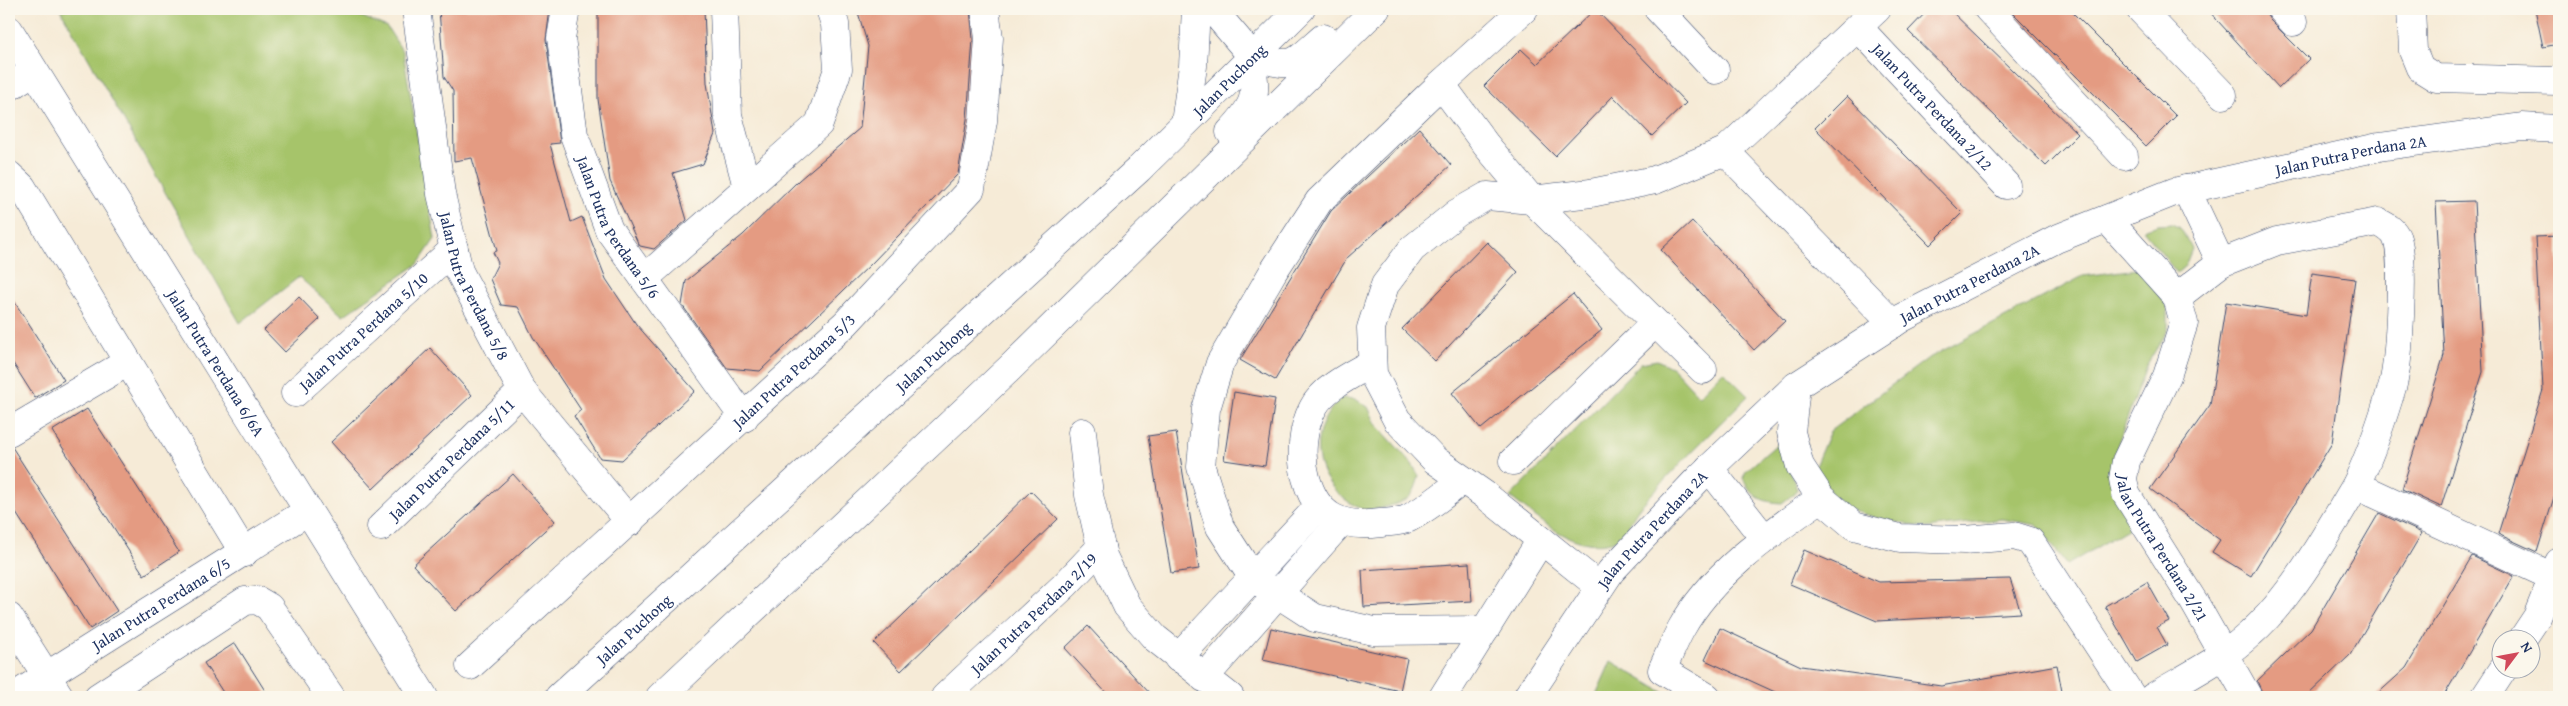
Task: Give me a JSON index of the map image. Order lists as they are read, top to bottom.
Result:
{
  "streets": {
    "street": [
      "Jalan Puchong",
      "Jalan Putra Perdana 2/12",
      "Jalan Putra Perdana 2A",
      "Jalan Putra Perdana 5/6",
      "Jalan Putra Perdana 5/8",
      "Jalan Putra Perdana 5/10",
      "Jalan Putra Perdana 6/6A",
      "Jalan Putra Perdana 5/3",
      "Jalan Putra Perdana 5/11",
      "Jalan Putra Perdana 2/21",
      "Jalan Putra Perdana 6/5",
      "Jalan Putra Perdana 2/19"
    ]
  },
  "crossings": [
    ["Jalan Putra Perdana 5/6", "Jalan Putra Perdana 5/3"],
    ["Jalan Putra Perdana 5/8", "Jalan Putra Perdana 5/10"],
    ["Jalan Putra Perdana 5/8", "Jalan Putra Perdana 5/3"],
    ["Jalan Putra Perdana 5/8", "Jalan Putra Perdana 5/11"],
    ["Jalan Putra Perdana 6/6A", "Jalan Putra Perdana 6/5"]
  ],
  "north": "top right"
}
